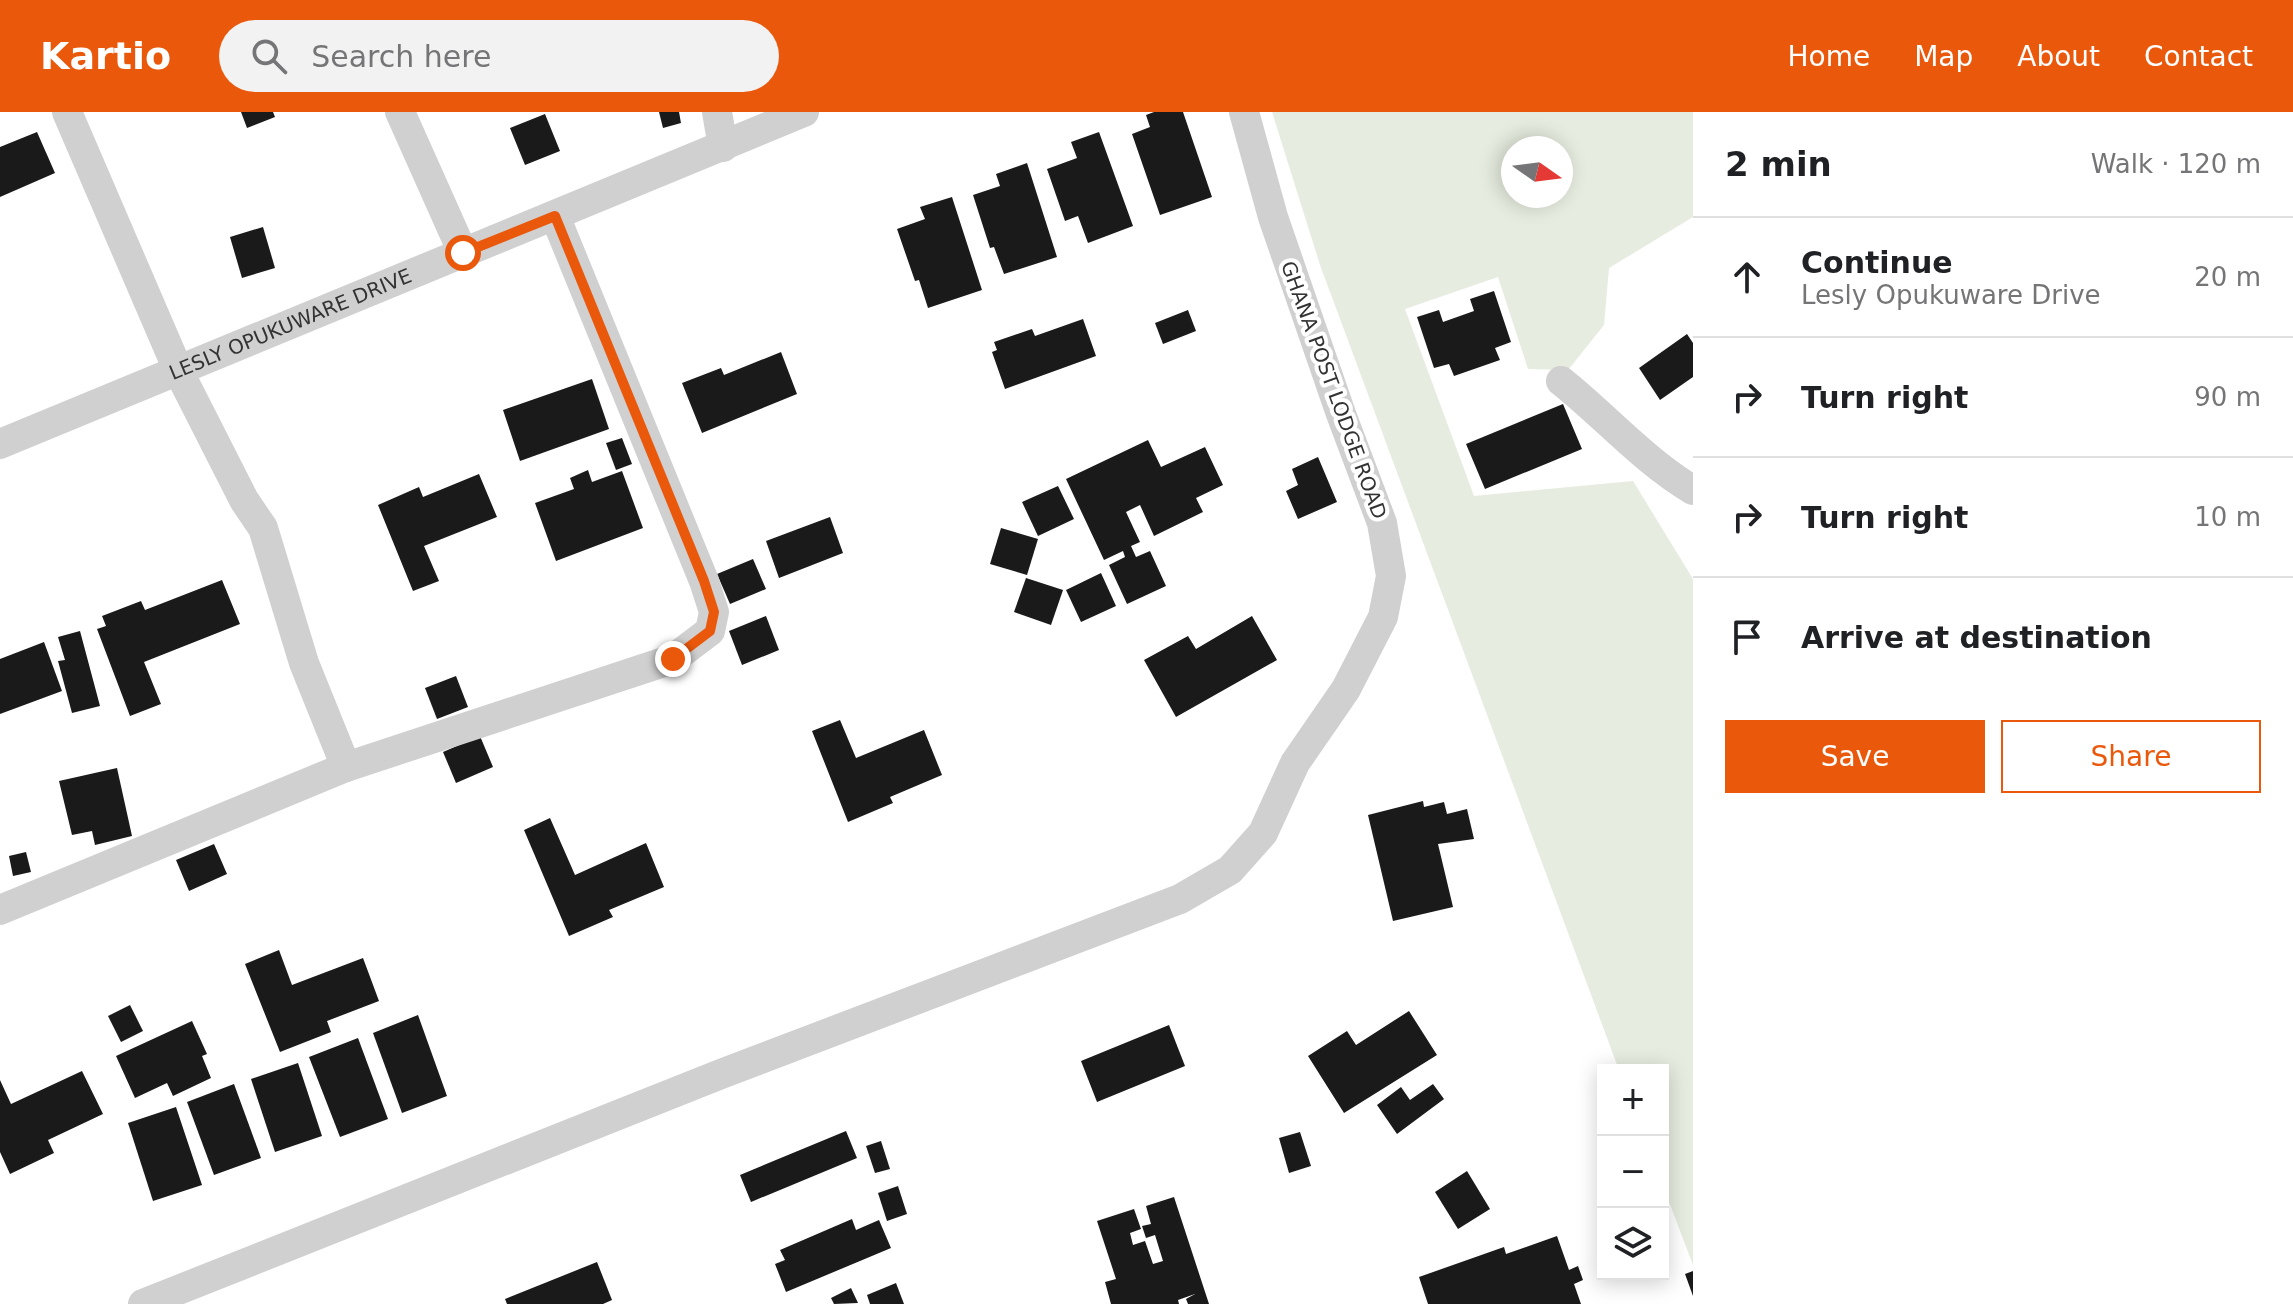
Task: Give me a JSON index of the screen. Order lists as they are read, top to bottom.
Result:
{
  "streets": {
    "street": ["LESLY OPUKUWARE DRIVE", "GHANA POST LODGE ROAD"]
  },
  "north": "right",
  "page": {
    "header": "Kartio",
    "search": "Search here",
    "nav": [
      "Home",
      "Map",
      "About",
      "Contact"
    ],
    "heading": ["2 min", "Walk · 120 m"],
    "list": [
      ["Continue", "Lesly Opukuware Drive", "20 m"],
      ["Turn right", "90 m"],
      ["Turn right", "10 m"],
      "Arrive at destination"
    ],
    "buttons": ["Save", "Share"],
    "map_buttons": ["+", "−"]
  }
}
